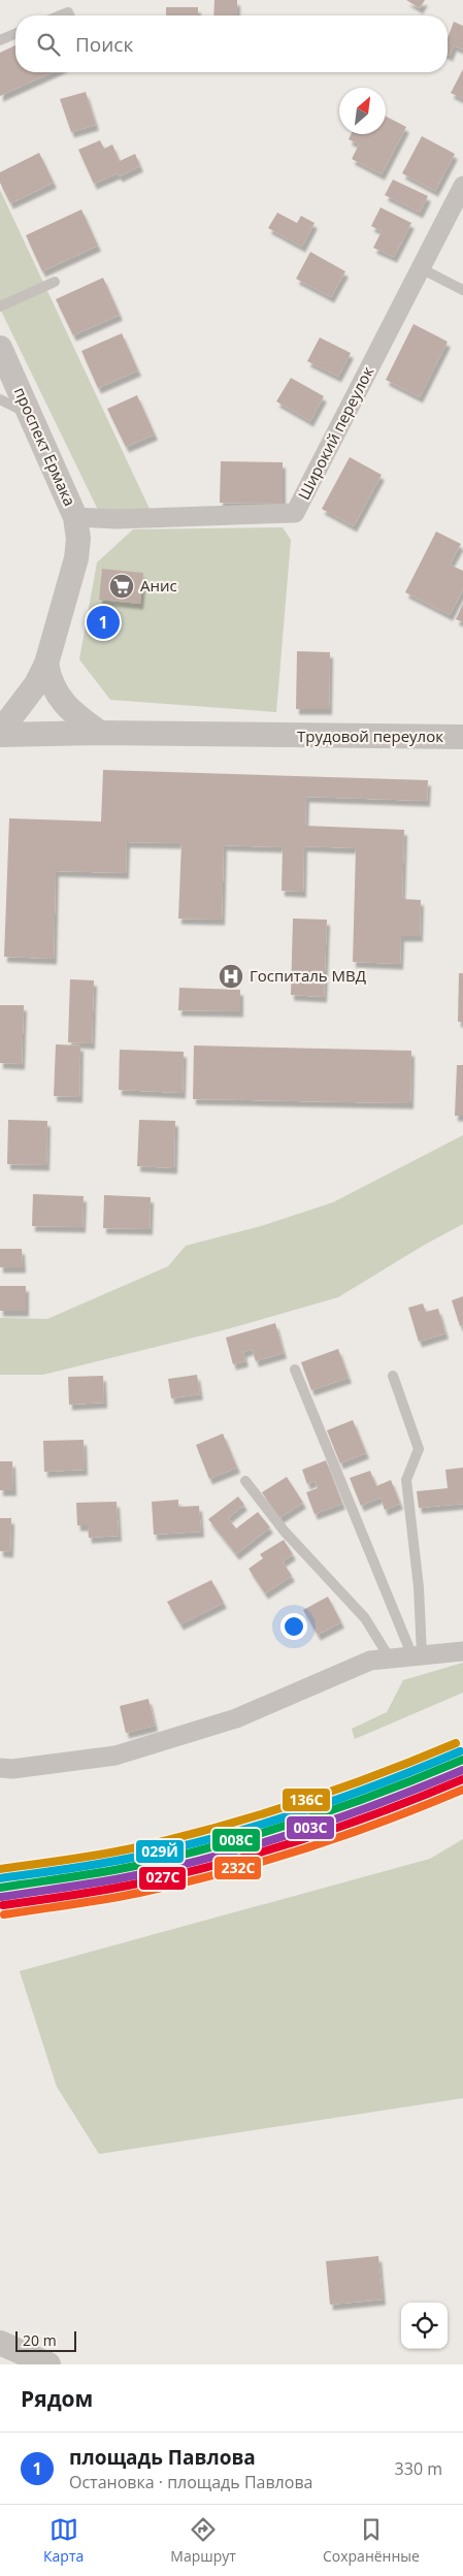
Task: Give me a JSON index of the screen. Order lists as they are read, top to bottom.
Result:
{
  "streets": {
    "street": ["Широкий переулок", "проспект Ермака", "Трудовой переулок"]
  },
  "crossings": [
    ["Широкий переулок", "проспект Ермака"],
    ["проспект Ермака", "Трудовой переулок"]
  ],
  "places": {
    "supermarket": ["Анис"],
    "hospital": ["Госпиталь МВД"]
  },
  "lines": [
    "transit line 136С",
    "transit line 029Й",
    "transit line 008С",
    "transit line 003С",
    "transit line 027С",
    "transit line 232C"
  ],
  "scale_bar": "20 m",
  "north": "top right",
  "page": {
    "search": "Поиск",
    "pins": "1",
    "scale": "20 m",
    "heading": "Рядом",
    "list": [
      {
        "mark": "1",
        "name": "площадь Павлова",
        "note": "Остановка · площадь Павлова",
        "value": "330 m"
      }
    ],
    "nav": ["Карта", "Маршрут", "Сохранённые"]
  }
}
